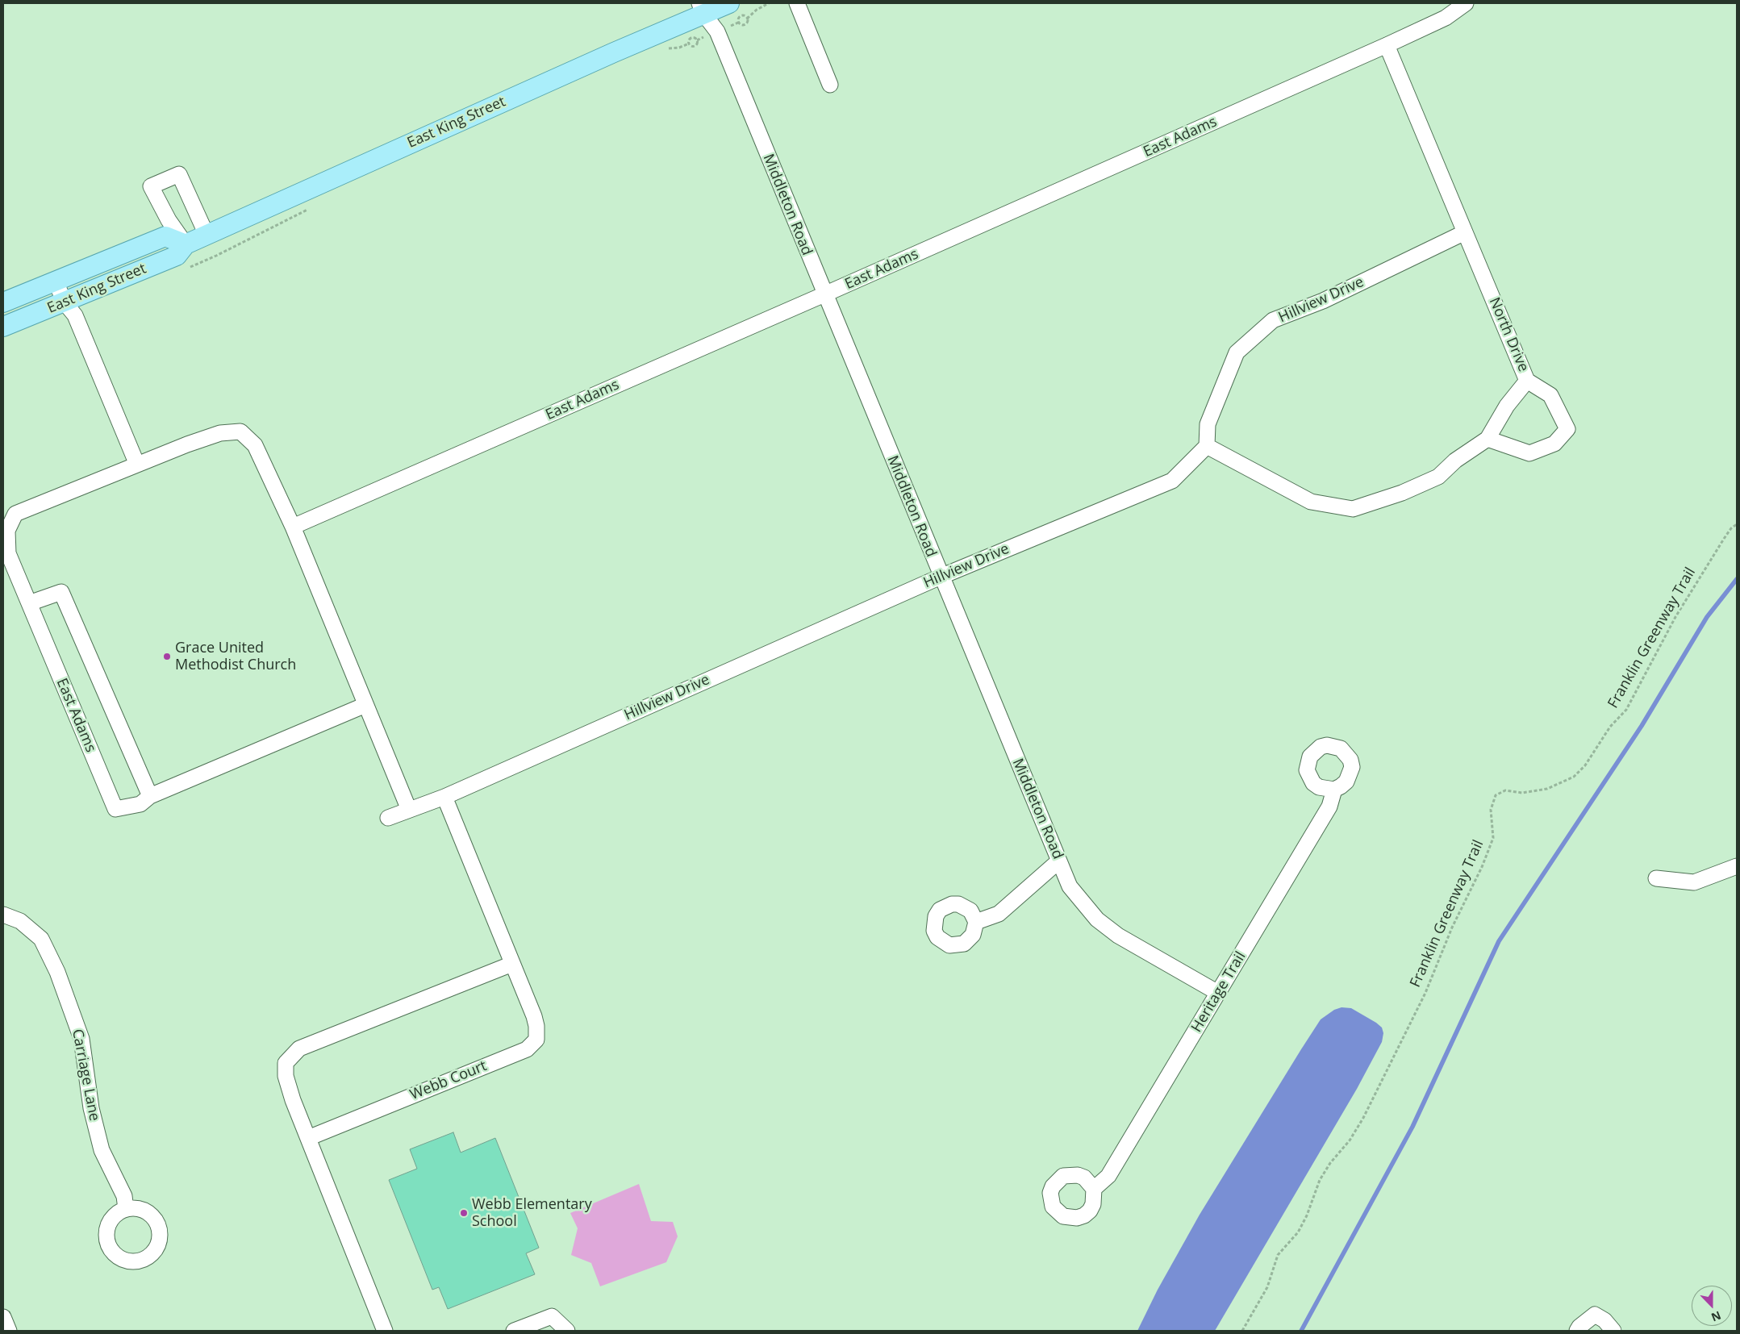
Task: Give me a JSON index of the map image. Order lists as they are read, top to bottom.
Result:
{
  "streets": {
    "main road": ["East King Street"],
    "street": [
      "East Adams",
      "Middleton Road",
      "Hillview Drive",
      "North Drive",
      "Heritage Trail",
      "Carriage Lane",
      "Webb Court"
    ],
    "path": ["Franklin Greenway Trail"]
  },
  "crossings": [
    ["East King Street", "Middleton Road"],
    ["East Adams", "Middleton Road"],
    ["East Adams", "North Drive"],
    ["Middleton Road", "Hillview Drive"],
    ["Middleton Road", "Heritage Trail"],
    ["Hillview Drive", "North Drive"],
    ["Hillview Drive", "Webb Court"]
  ],
  "places": ["Grace United Methodist Church", "Webb Elementary School"],
  "north": "bottom"
}
